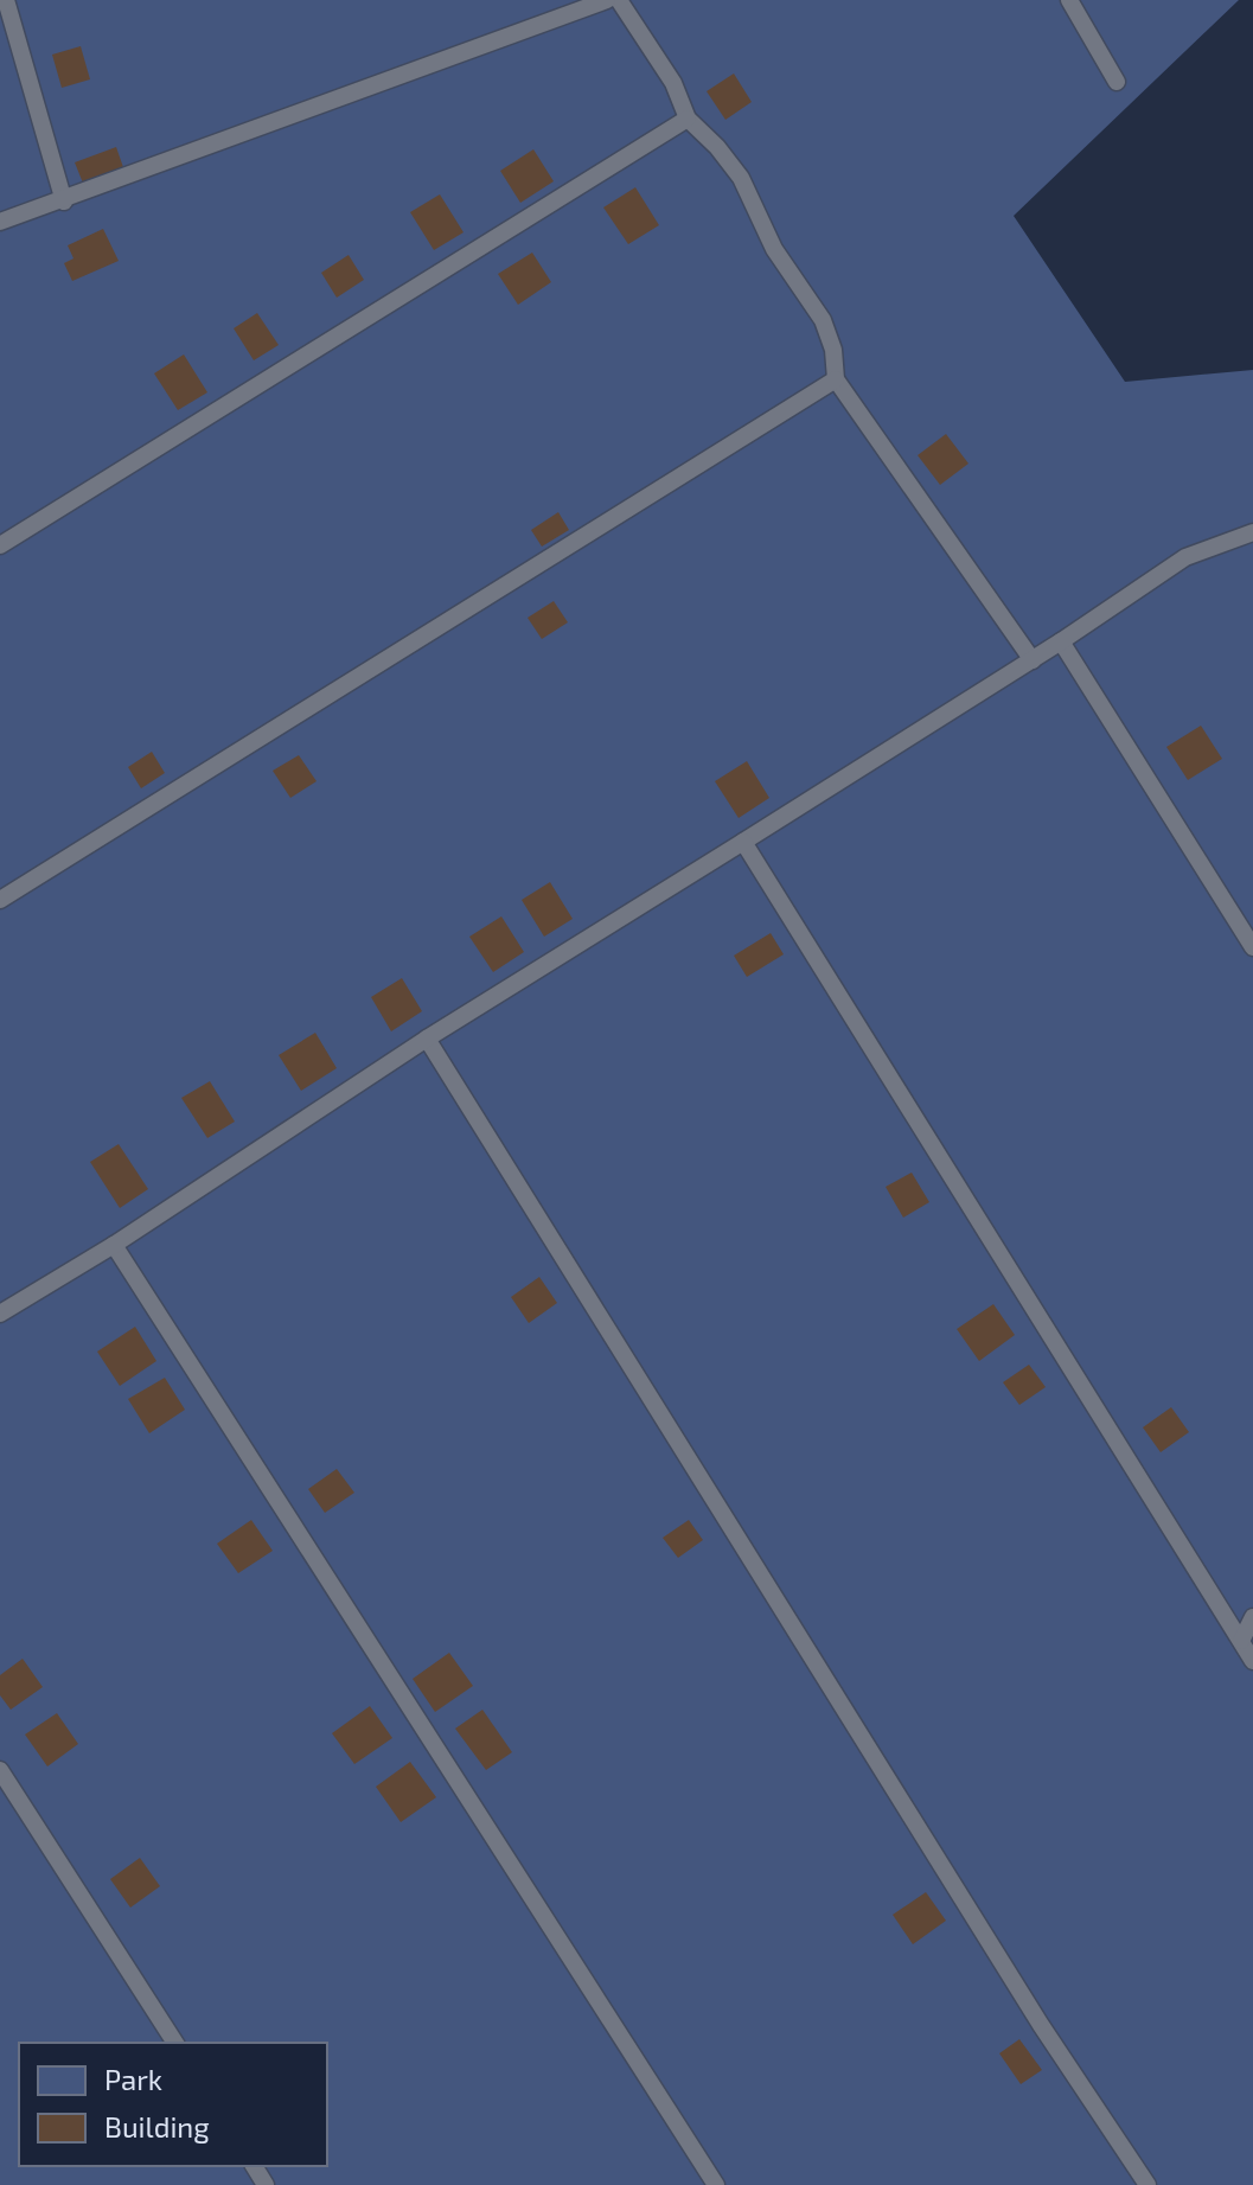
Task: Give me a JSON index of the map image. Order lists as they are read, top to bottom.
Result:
{
  "legend": ["Park", "Building"]
}
